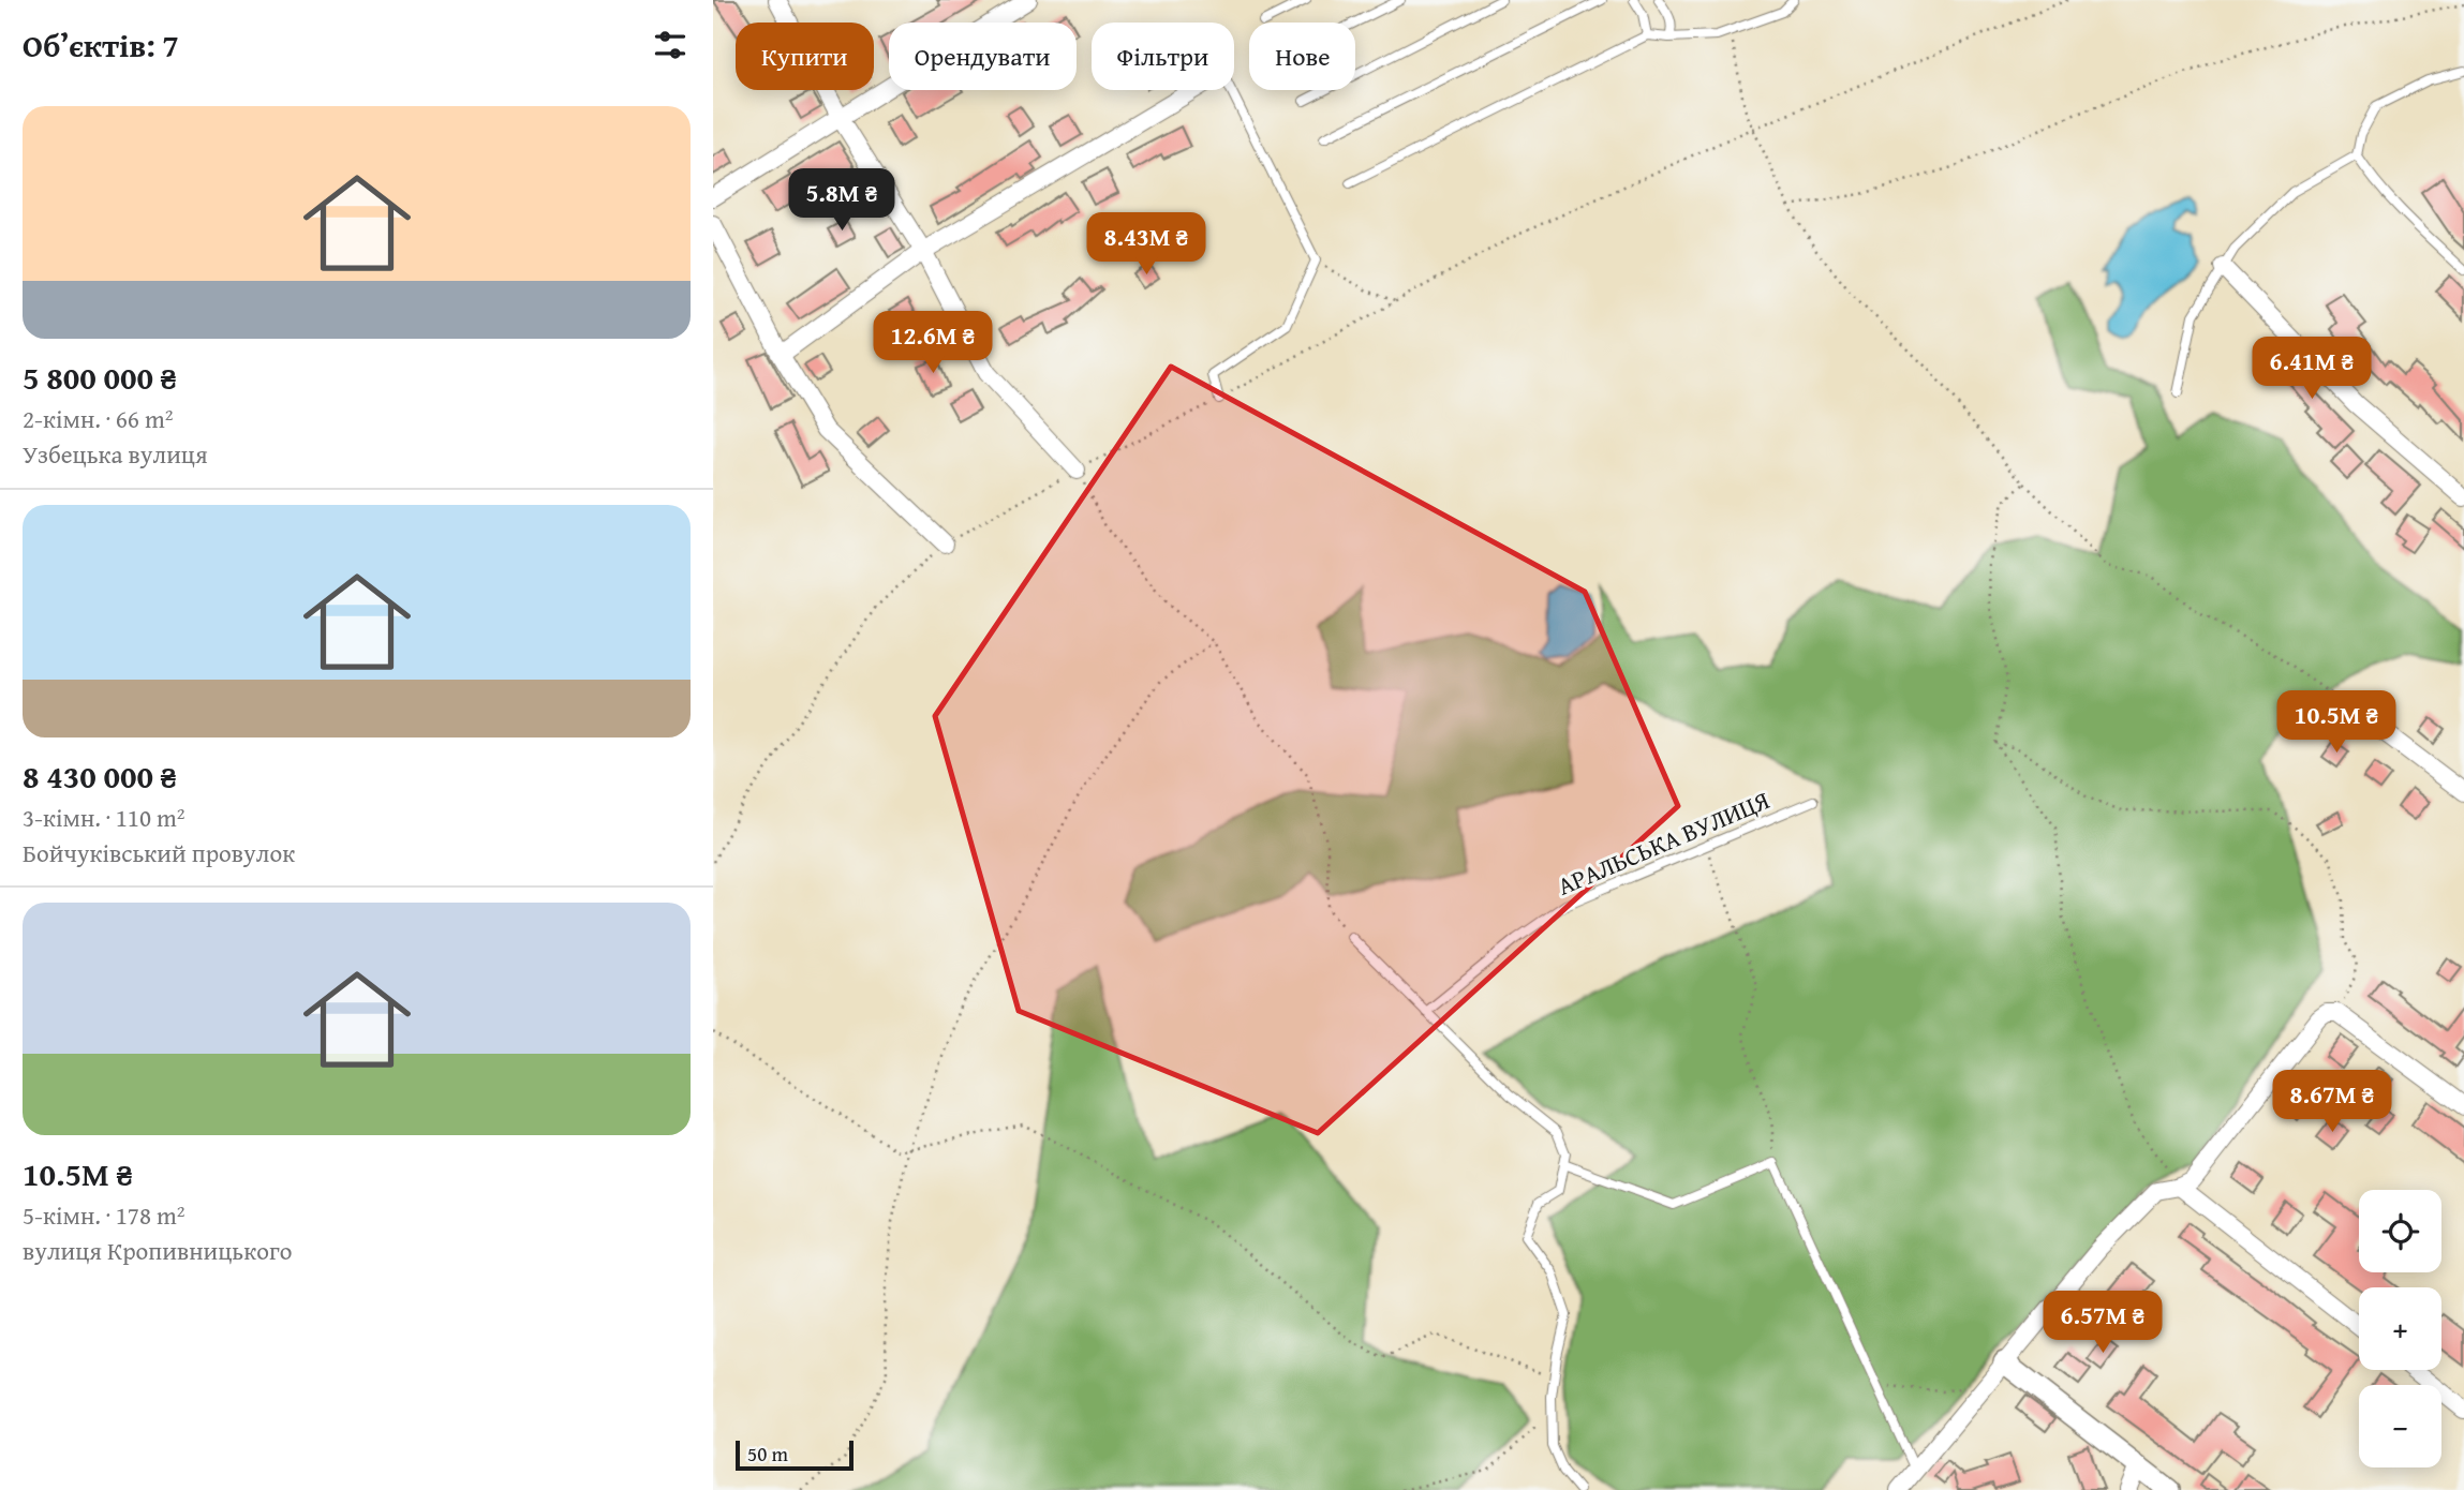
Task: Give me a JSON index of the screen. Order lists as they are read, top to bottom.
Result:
{
  "streets": {
    "lane": ["АРАЛЬСЬКА ВУЛИЦЯ"]
  },
  "scale_bar": "50 m",
  "page": {
    "heading": "Об’єктів: 7",
    "chip": [
      "Купити",
      "Орендувати",
      "Фільтри",
      "Нове"
    ],
    "list": [
      {
        "name": "5 800 000 ₴",
        "note": "2-кімн. · 66 m² · Узбецька вулиця"
      },
      {
        "name": "8 430 000 ₴",
        "note": "3-кімн. · 110 m² · Бойчуківський провулок"
      },
      {
        "name": "10.5M ₴",
        "note": "5-кімн. · 178 m² · вулиця Кропивницького"
      }
    ],
    "price": [
      "5.8M ₴",
      "8.43M ₴",
      "12.6M ₴",
      "6.41M ₴",
      "10.5M ₴",
      "8.67M ₴",
      "6.57M ₴"
    ],
    "map_buttons": ["+", "−"],
    "scale": "50 m"
  }
}
